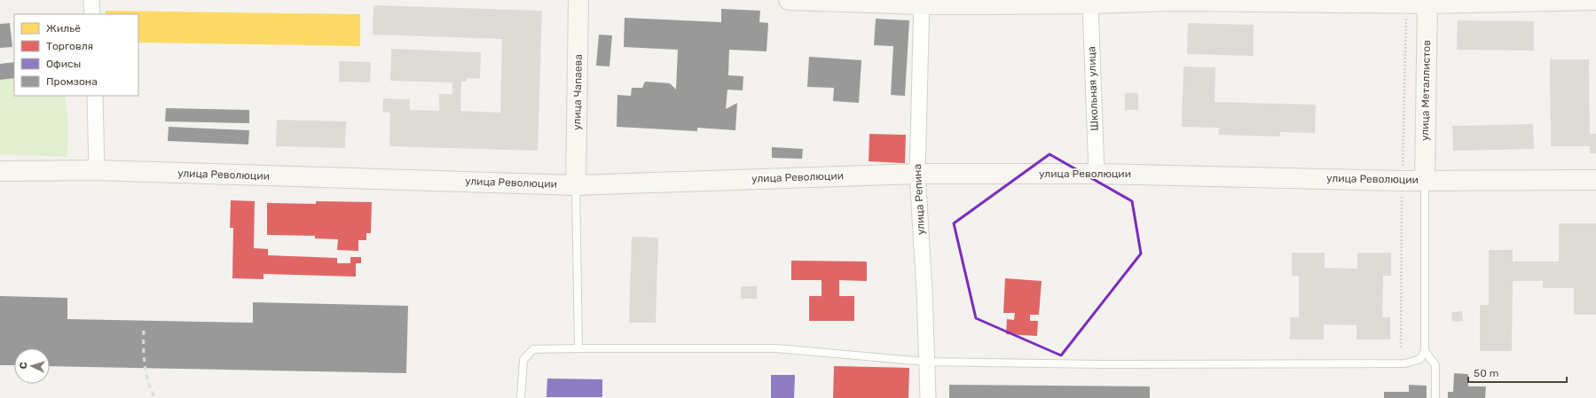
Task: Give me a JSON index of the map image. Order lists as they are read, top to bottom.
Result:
{
  "streets": {
    "street": [
      "Школьная улица",
      "улица Металлистов",
      "улица Чапаева",
      "улица Революции",
      "улица Репина"
    ]
  },
  "crossings": [
    ["Школьная улица", "улица Революции"],
    ["улица Металлистов", "улица Революции"],
    ["улица Чапаева", "улица Революции"],
    ["улица Революции", "улица Репина"]
  ],
  "legend": [
    "Жильё",
    "Торговля",
    "Офисы",
    "Промзона"
  ],
  "scale_bar": "50 m",
  "north": "left"
}
